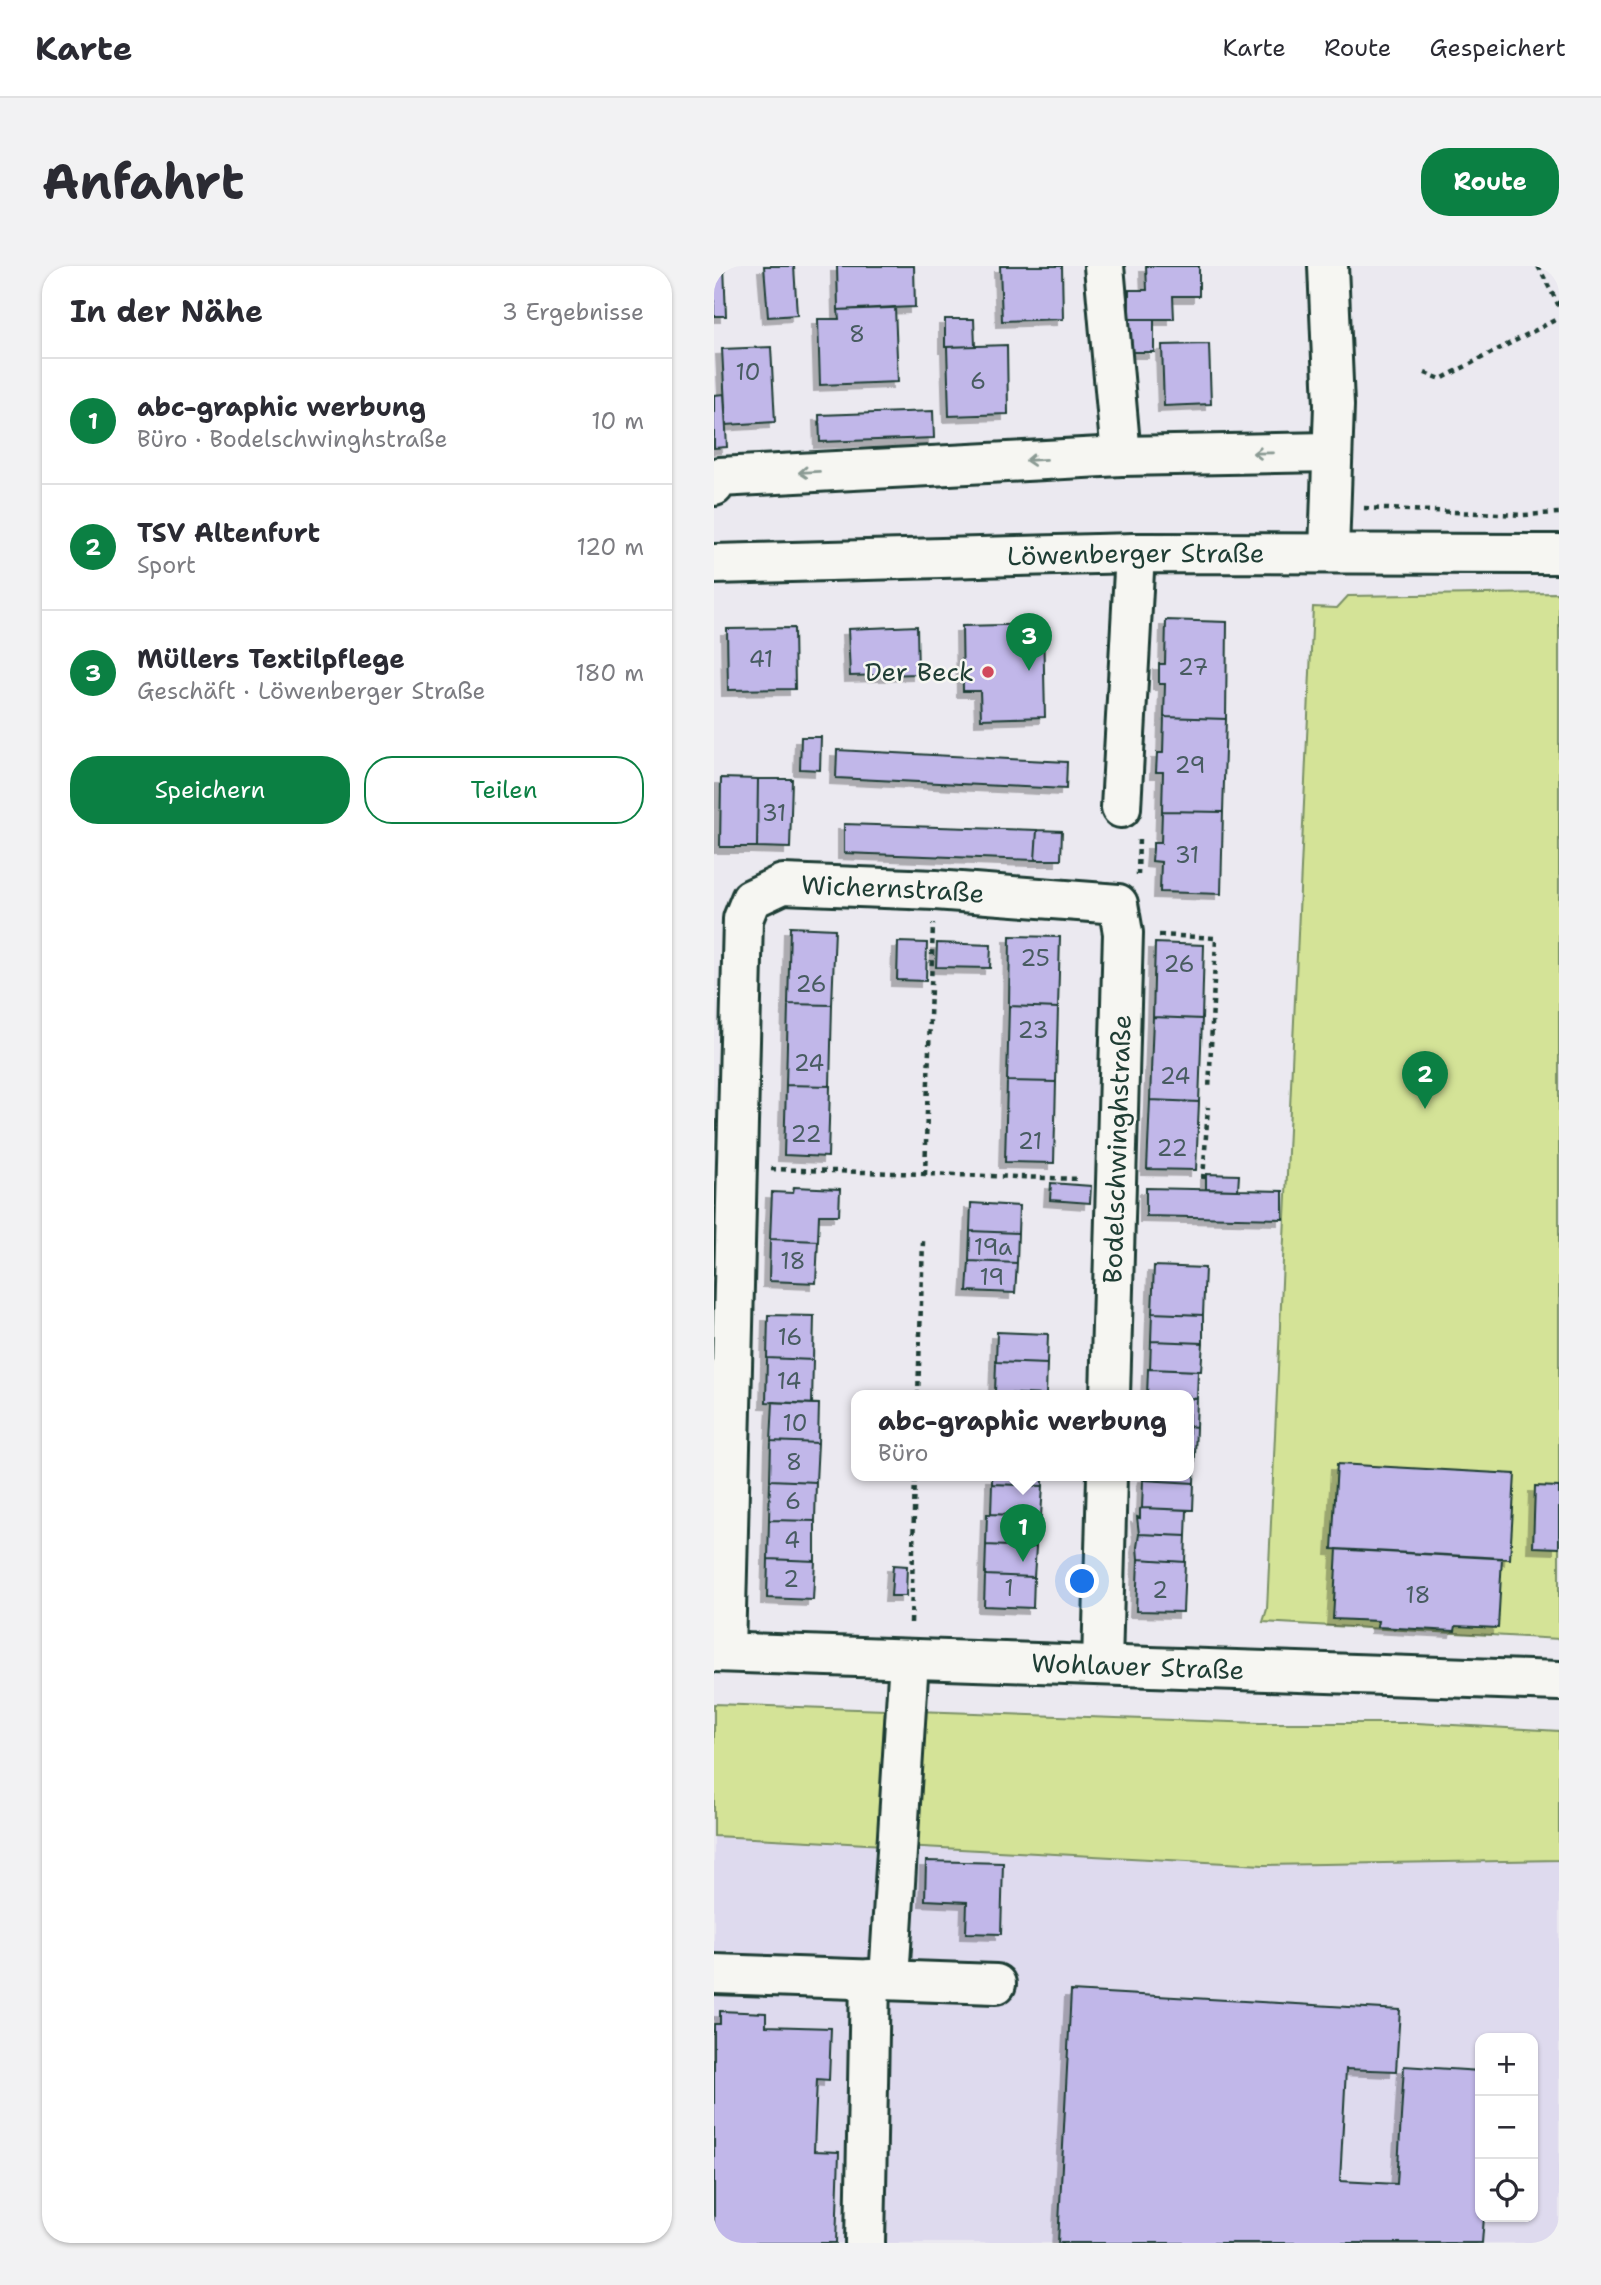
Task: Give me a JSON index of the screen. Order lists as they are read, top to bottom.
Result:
{
  "streets": {
    "street": [
      "Löwenberger Straße",
      "Wichernstraße",
      "Bodelschwinghstraße",
      "Wohlauer Straße"
    ]
  },
  "crossings": [
    ["Wichernstraße", "Bodelschwinghstraße"],
    ["Wichernstraße", "Wohlauer Straße"]
  ],
  "places": ["Der Beck"],
  "house_numbers": [
    "8",
    "10",
    "6",
    "41",
    "27",
    "29",
    "31",
    "31",
    "25",
    "26",
    "26",
    "23",
    "24",
    "24",
    "22",
    "21",
    "22",
    "19a",
    "18",
    "19",
    "16",
    "14",
    "10",
    "8",
    "6",
    "4",
    "2",
    "1",
    "2",
    "18"
  ],
  "page": {
    "header": "Karte",
    "nav": ["Karte", "Route", "Gespeichert"],
    "buttons": [
      "Route",
      ["Speichern", "Teilen"]
    ],
    "title": "Anfahrt",
    "heading": ["In der Nähe", "3 Ergebnisse"],
    "list": [
      {
        "mark": "1",
        "name": "abc-graphic werbung",
        "note": "Büro · Bodelschwinghstraße",
        "value": "10 m"
      },
      {
        "mark": "2",
        "name": "TSV Altenfurt",
        "note": "Sport",
        "value": "120 m"
      },
      {
        "mark": "3",
        "name": "Müllers Textilpflege",
        "note": "Geschäft · Löwenberger Straße",
        "value": "180 m"
      }
    ],
    "pins": ["3", "2", "1"],
    "popup": ["abc-graphic werbung", "Büro"],
    "map_buttons": ["+", "−"]
  }
}
